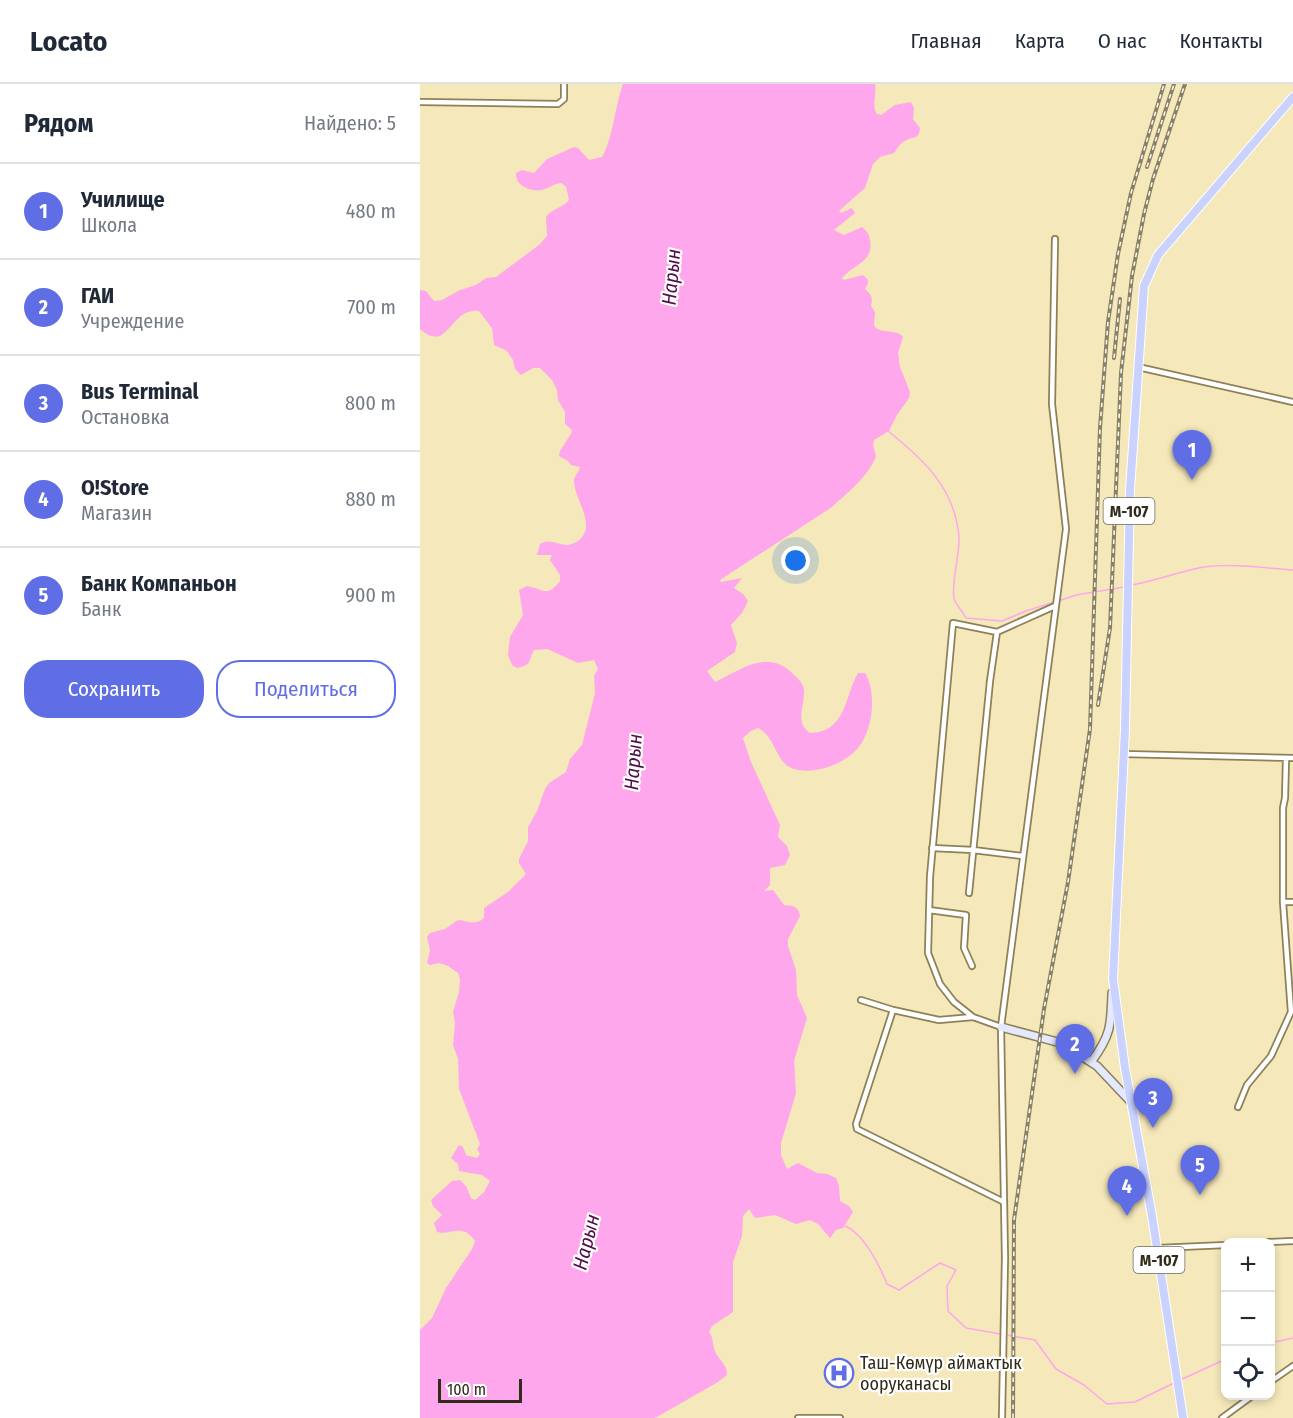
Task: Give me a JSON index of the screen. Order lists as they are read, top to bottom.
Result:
{
  "streets": {
    "main road": ["М-107"]
  },
  "water": ["Нарын"],
  "places": {
    "hospital": ["Таш-Көмүр аймактык ооруканасы"]
  },
  "scale_bar": "100 m",
  "page": {
    "header": "Locato",
    "nav": [
      "Главная",
      "Карта",
      "О нас",
      "Контакты"
    ],
    "heading": ["Рядом", "Найдено: 5"],
    "list": [
      {
        "mark": "1",
        "name": "Училище",
        "note": "Школа",
        "value": "480 m"
      },
      {
        "mark": "2",
        "name": "ГАИ",
        "note": "Учреждение",
        "value": "700 m"
      },
      {
        "mark": "3",
        "name": "Bus Terminal",
        "note": "Остановка",
        "value": "800 m"
      },
      {
        "mark": "4",
        "name": "O!Store",
        "note": "Магазин",
        "value": "880 m"
      },
      {
        "mark": "5",
        "name": "Банк Компаньон",
        "note": "Банк",
        "value": "900 m"
      }
    ],
    "pins": [
      "1",
      "2",
      "3",
      "5",
      "4"
    ],
    "buttons": ["Сохранить", "Поделиться"],
    "map_buttons": ["+", "−"],
    "scale": "100 m"
  }
}
